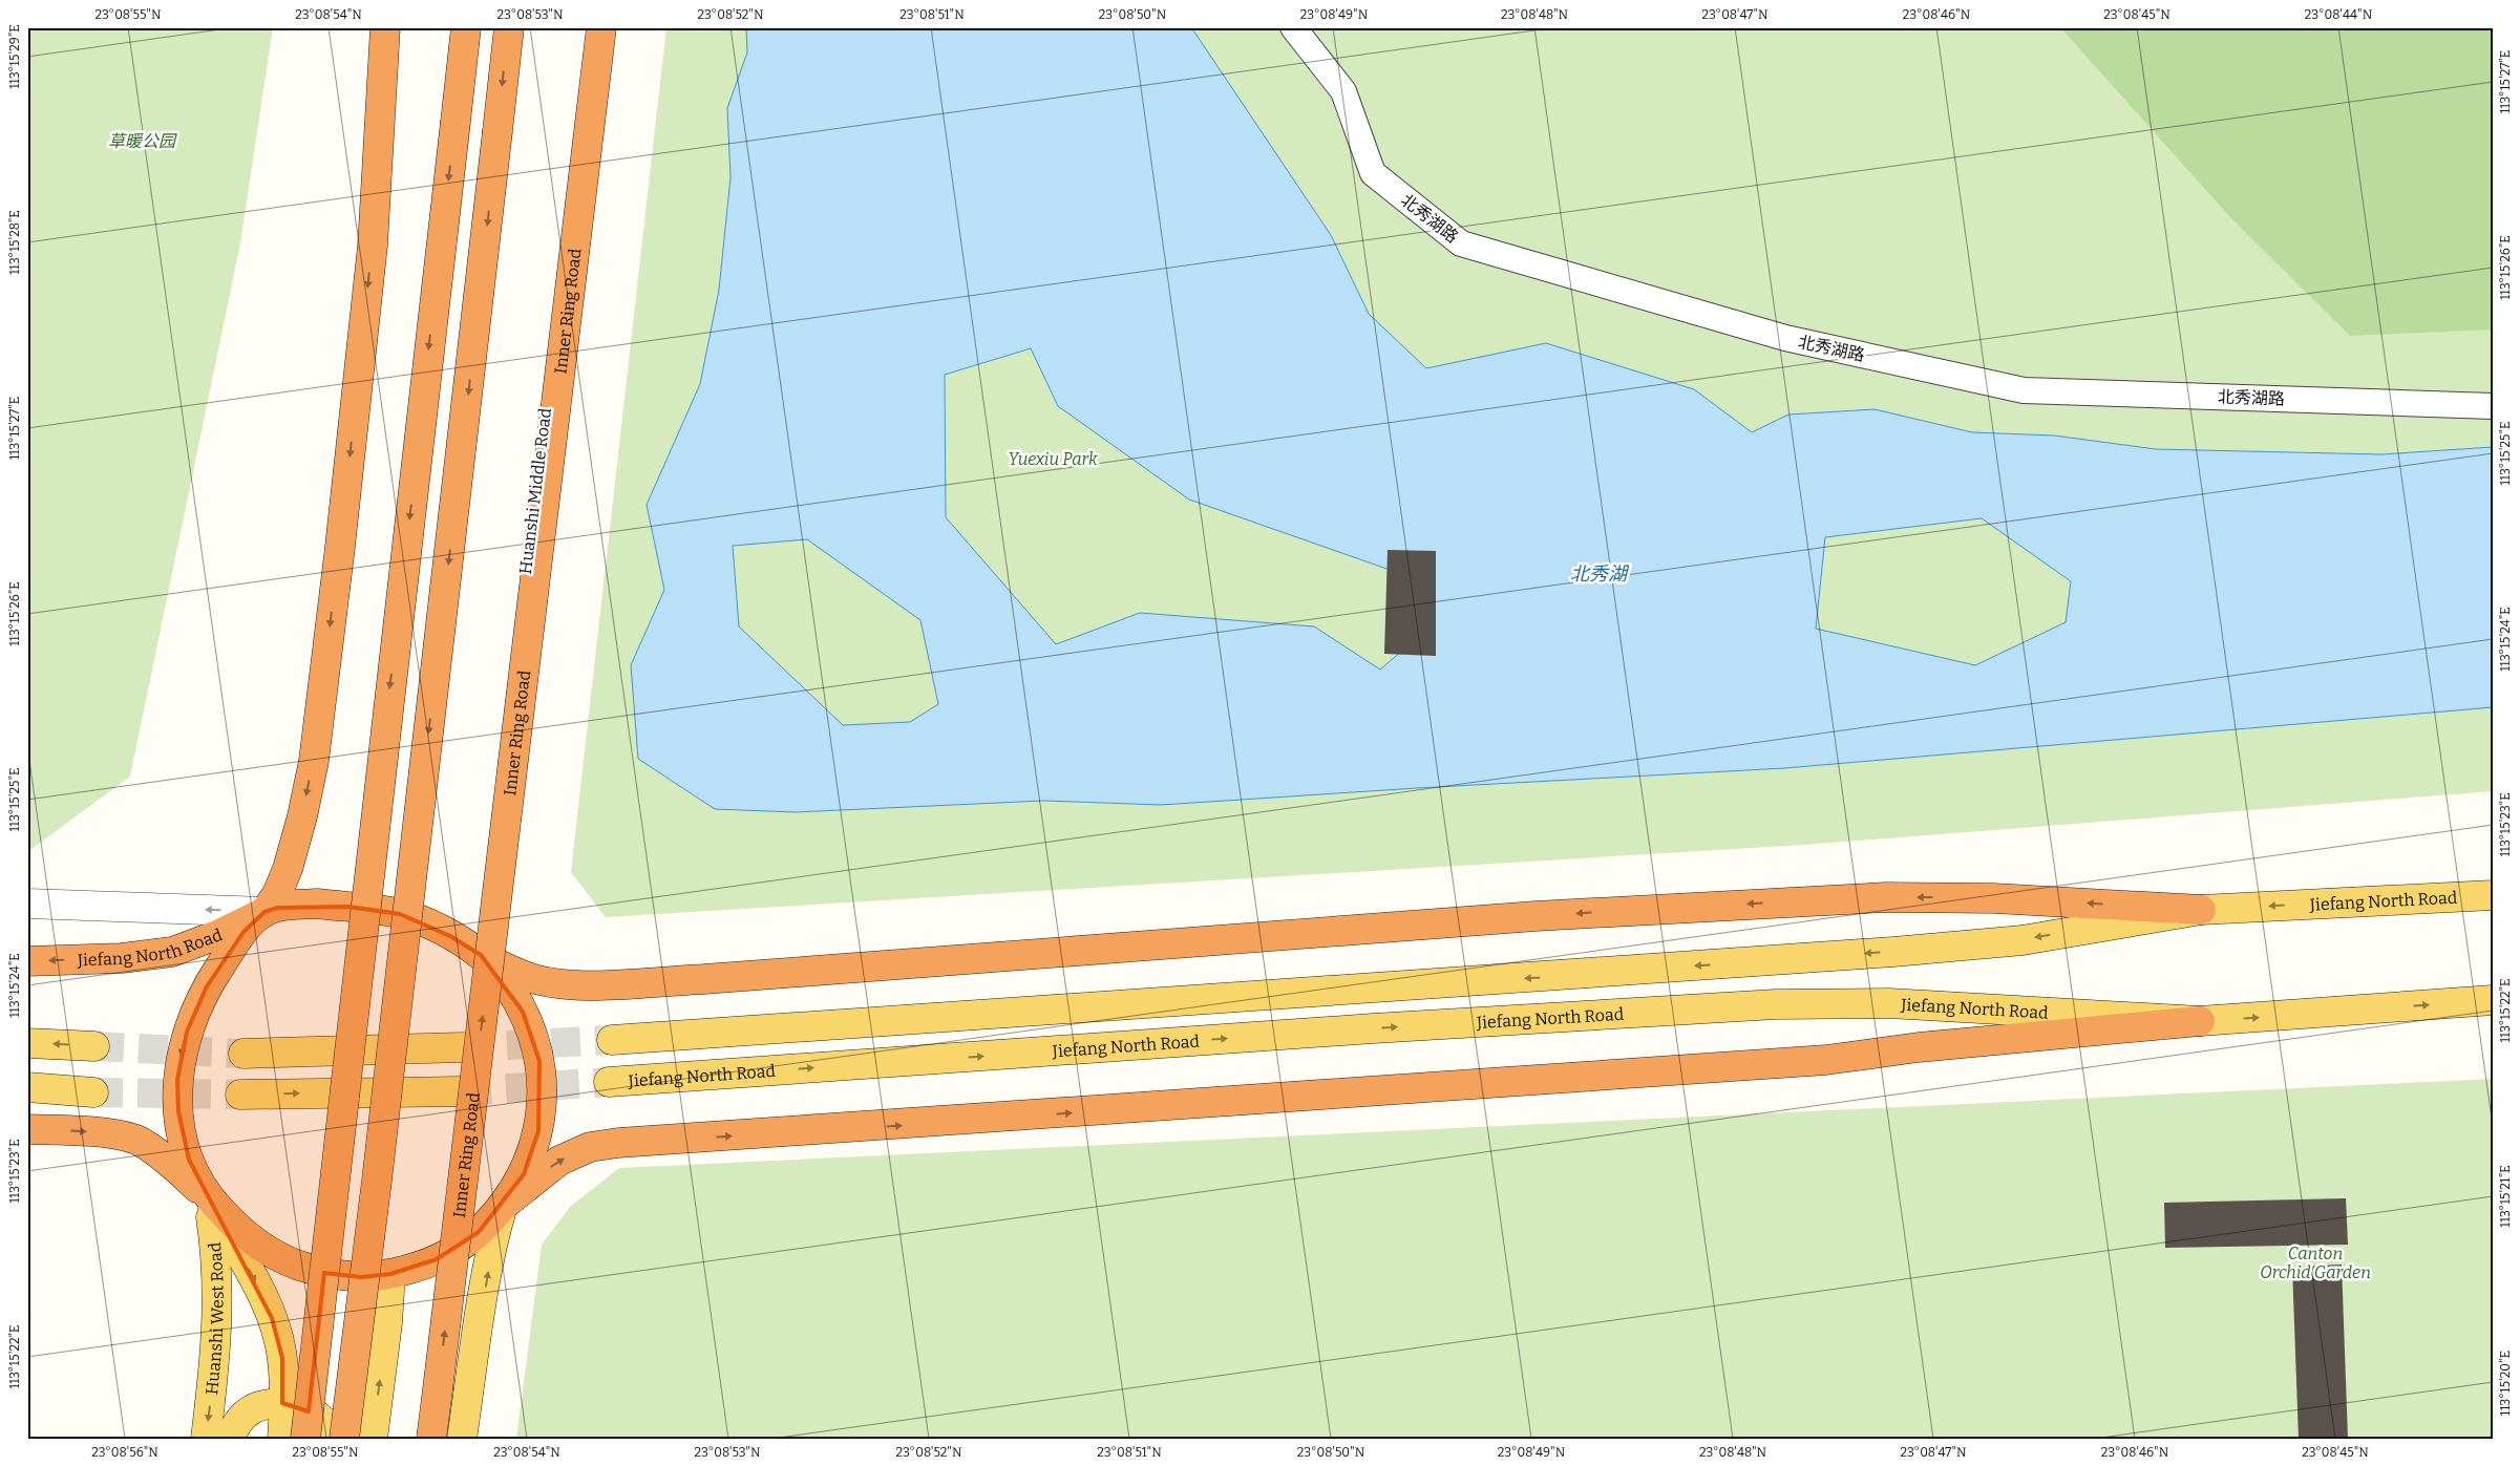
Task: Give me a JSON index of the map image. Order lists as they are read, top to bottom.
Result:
{
  "streets": {
    "highway": ["Inner Ring Road", "Huanshi Middle Road", "Jiefang North Road"],
    "main road": ["Huanshi West Road"],
    "lane": ["北秀湖路"]
  },
  "crossings": [
    ["Huanshi Middle Road", "Jiefang North Road"]
  ],
  "water": ["北秀湖"],
  "parks": ["草暖公园", "Yuexiu Park", "Canton Orchid Garden"],
  "coordinates": [
    "23°08'55\"N",
    "23°08'54\"N",
    "23°08'53\"N",
    "23°08'52\"N",
    "23°08'51\"N",
    "23°08'50\"N",
    "23°08'49\"N",
    "23°08'48\"N",
    "23°08'47\"N",
    "23°08'46\"N",
    "23°08'45\"N",
    "23°08'44\"N",
    "113°15'29\"E",
    "113°15'27\"E",
    "113°15'28\"E",
    "113°15'26\"E",
    "113°15'25\"E",
    "113°15'24\"E",
    "113°15'23\"E",
    "113°15'22\"E",
    "113°15'21\"E",
    "113°15'20\"E",
    "23°08'56\"N"
  ]
}
